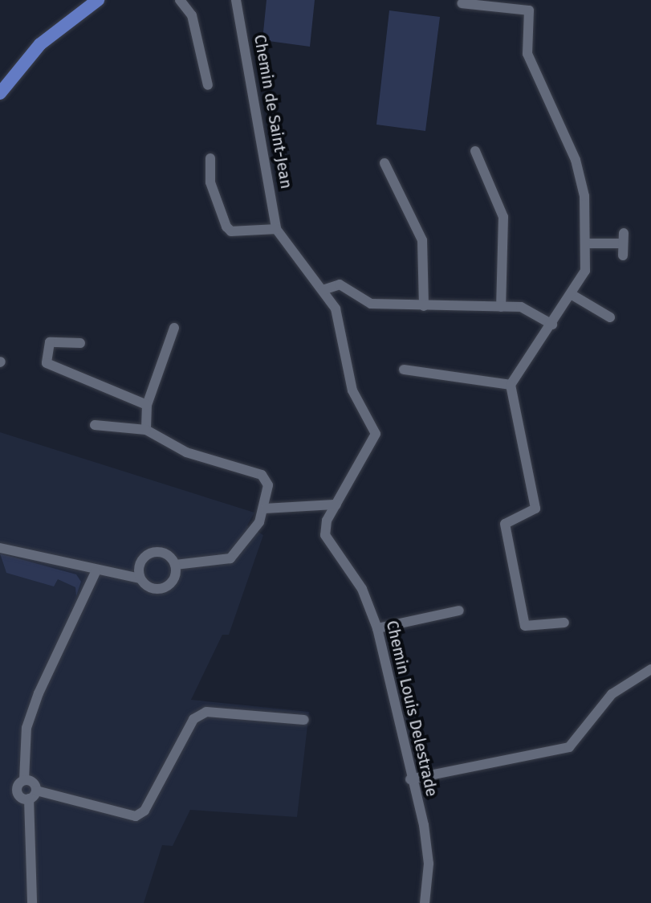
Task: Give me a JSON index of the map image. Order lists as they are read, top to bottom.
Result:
{
  "streets": {
    "street": ["Chemin de Saint-Jean", "Chemin Louis Delestrade"]
  },
  "crossings": [
    ["Chemin de Saint-Jean", "Chemin Louis Delestrade"]
  ]
}
